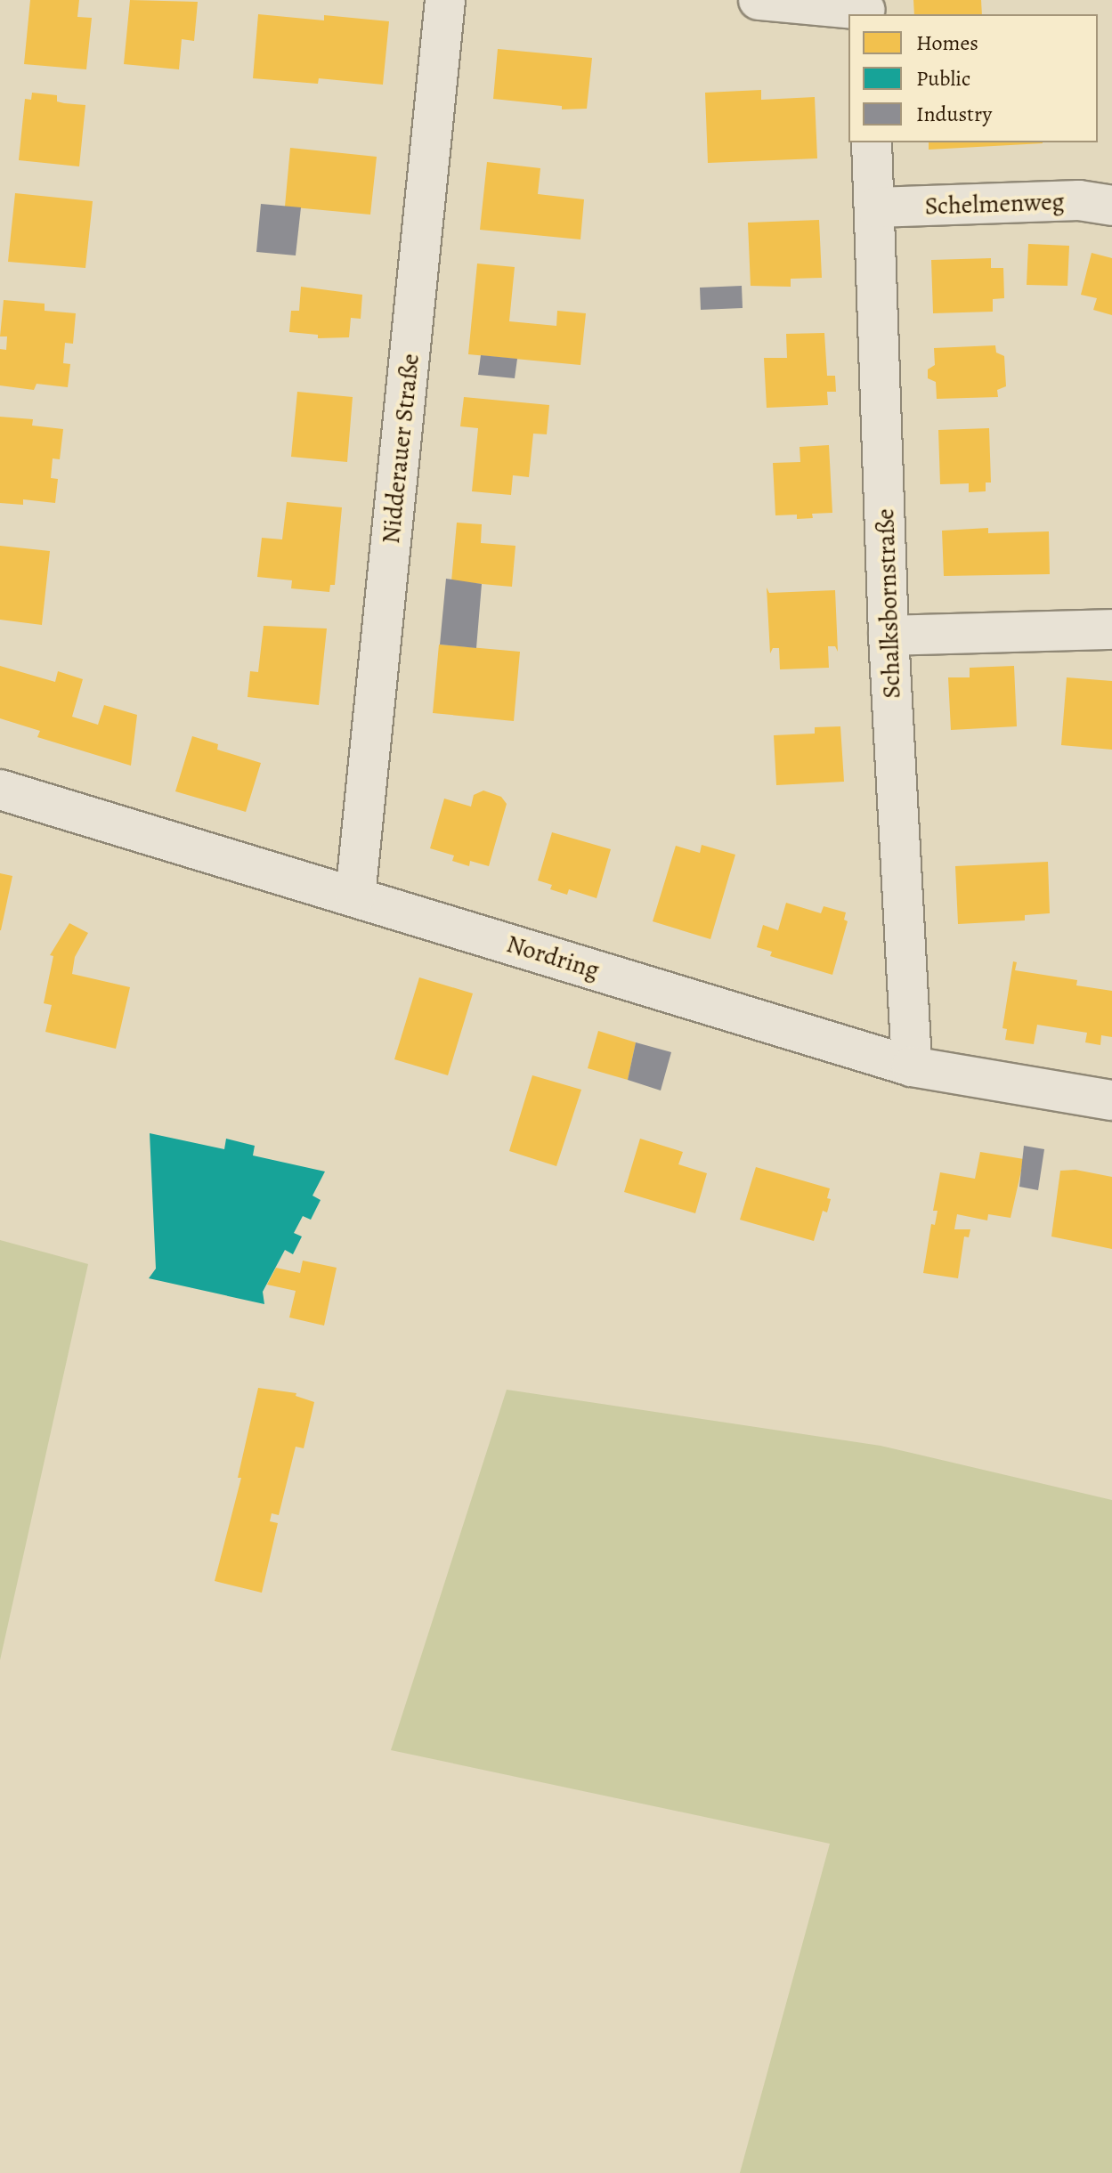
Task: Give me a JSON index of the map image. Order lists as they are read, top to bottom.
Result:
{
  "streets": {
    "street": [
      "Schelmenweg",
      "Nidderauer Straße",
      "Schalksbornstraße",
      "Nordring"
    ]
  },
  "crossings": [
    ["Schelmenweg", "Schalksbornstraße"],
    ["Nidderauer Straße", "Nordring"],
    ["Schalksbornstraße", "Nordring"]
  ],
  "legend": ["Homes", "Public", "Industry"]
}
